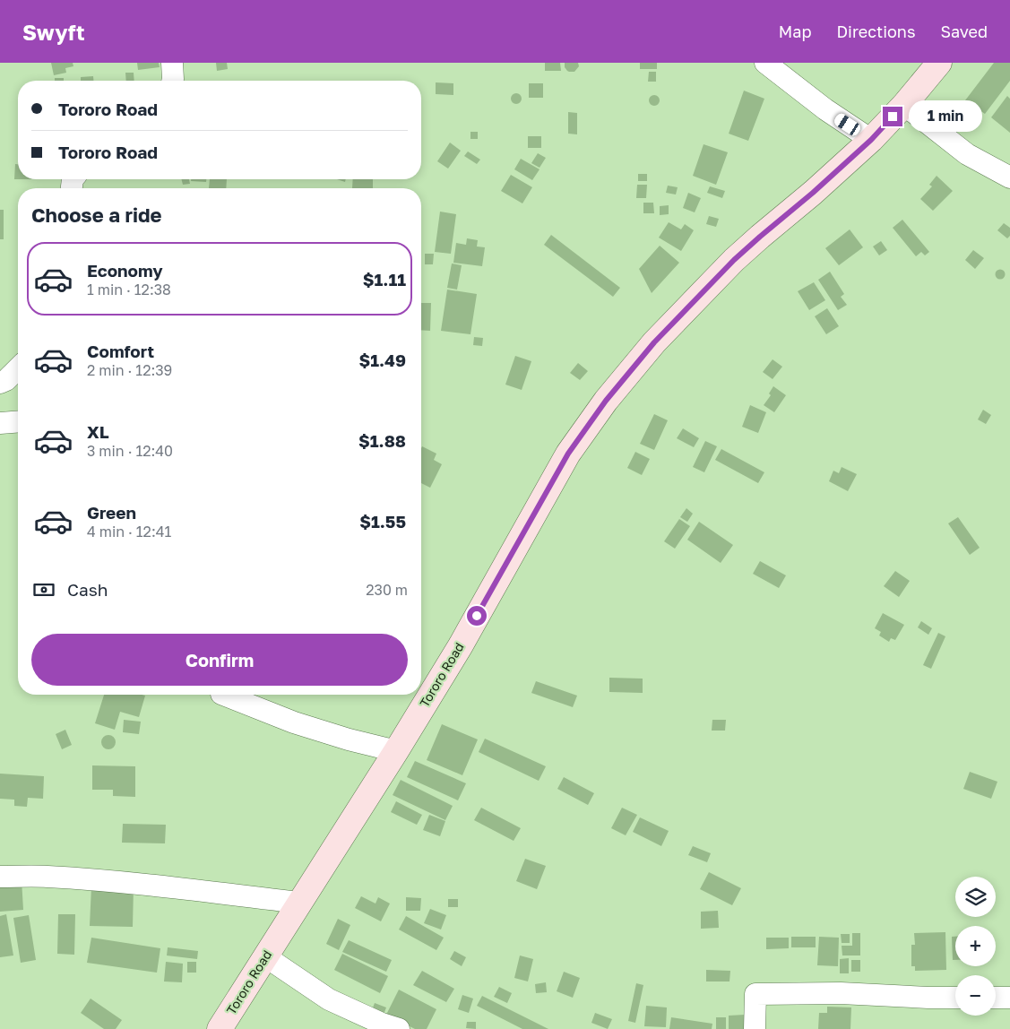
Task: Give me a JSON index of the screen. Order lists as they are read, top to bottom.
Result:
{
  "streets": {
    "main road": ["Tororo Road"]
  },
  "page": {
    "header": "Swyft",
    "nav": ["Map", "Directions", "Saved"],
    "banner": ["Tororo Road", "Tororo Road"],
    "bubble": "1 min",
    "heading": "Choose a ride",
    "list": [
      {
        "name": "Economy",
        "note": "1 min · 12:38",
        "value": "$1.11"
      },
      {
        "name": "Comfort",
        "note": "2 min · 12:39",
        "value": "$1.49"
      },
      {
        "name": "XL",
        "note": "3 min · 12:40",
        "value": "$1.88"
      },
      {
        "name": "Green",
        "note": "4 min · 12:41",
        "value": "$1.55"
      }
    ],
    "pay": ["Cash", "230 m"],
    "buttons": "Confirm",
    "map_buttons": ["+", "−"]
  }
}
